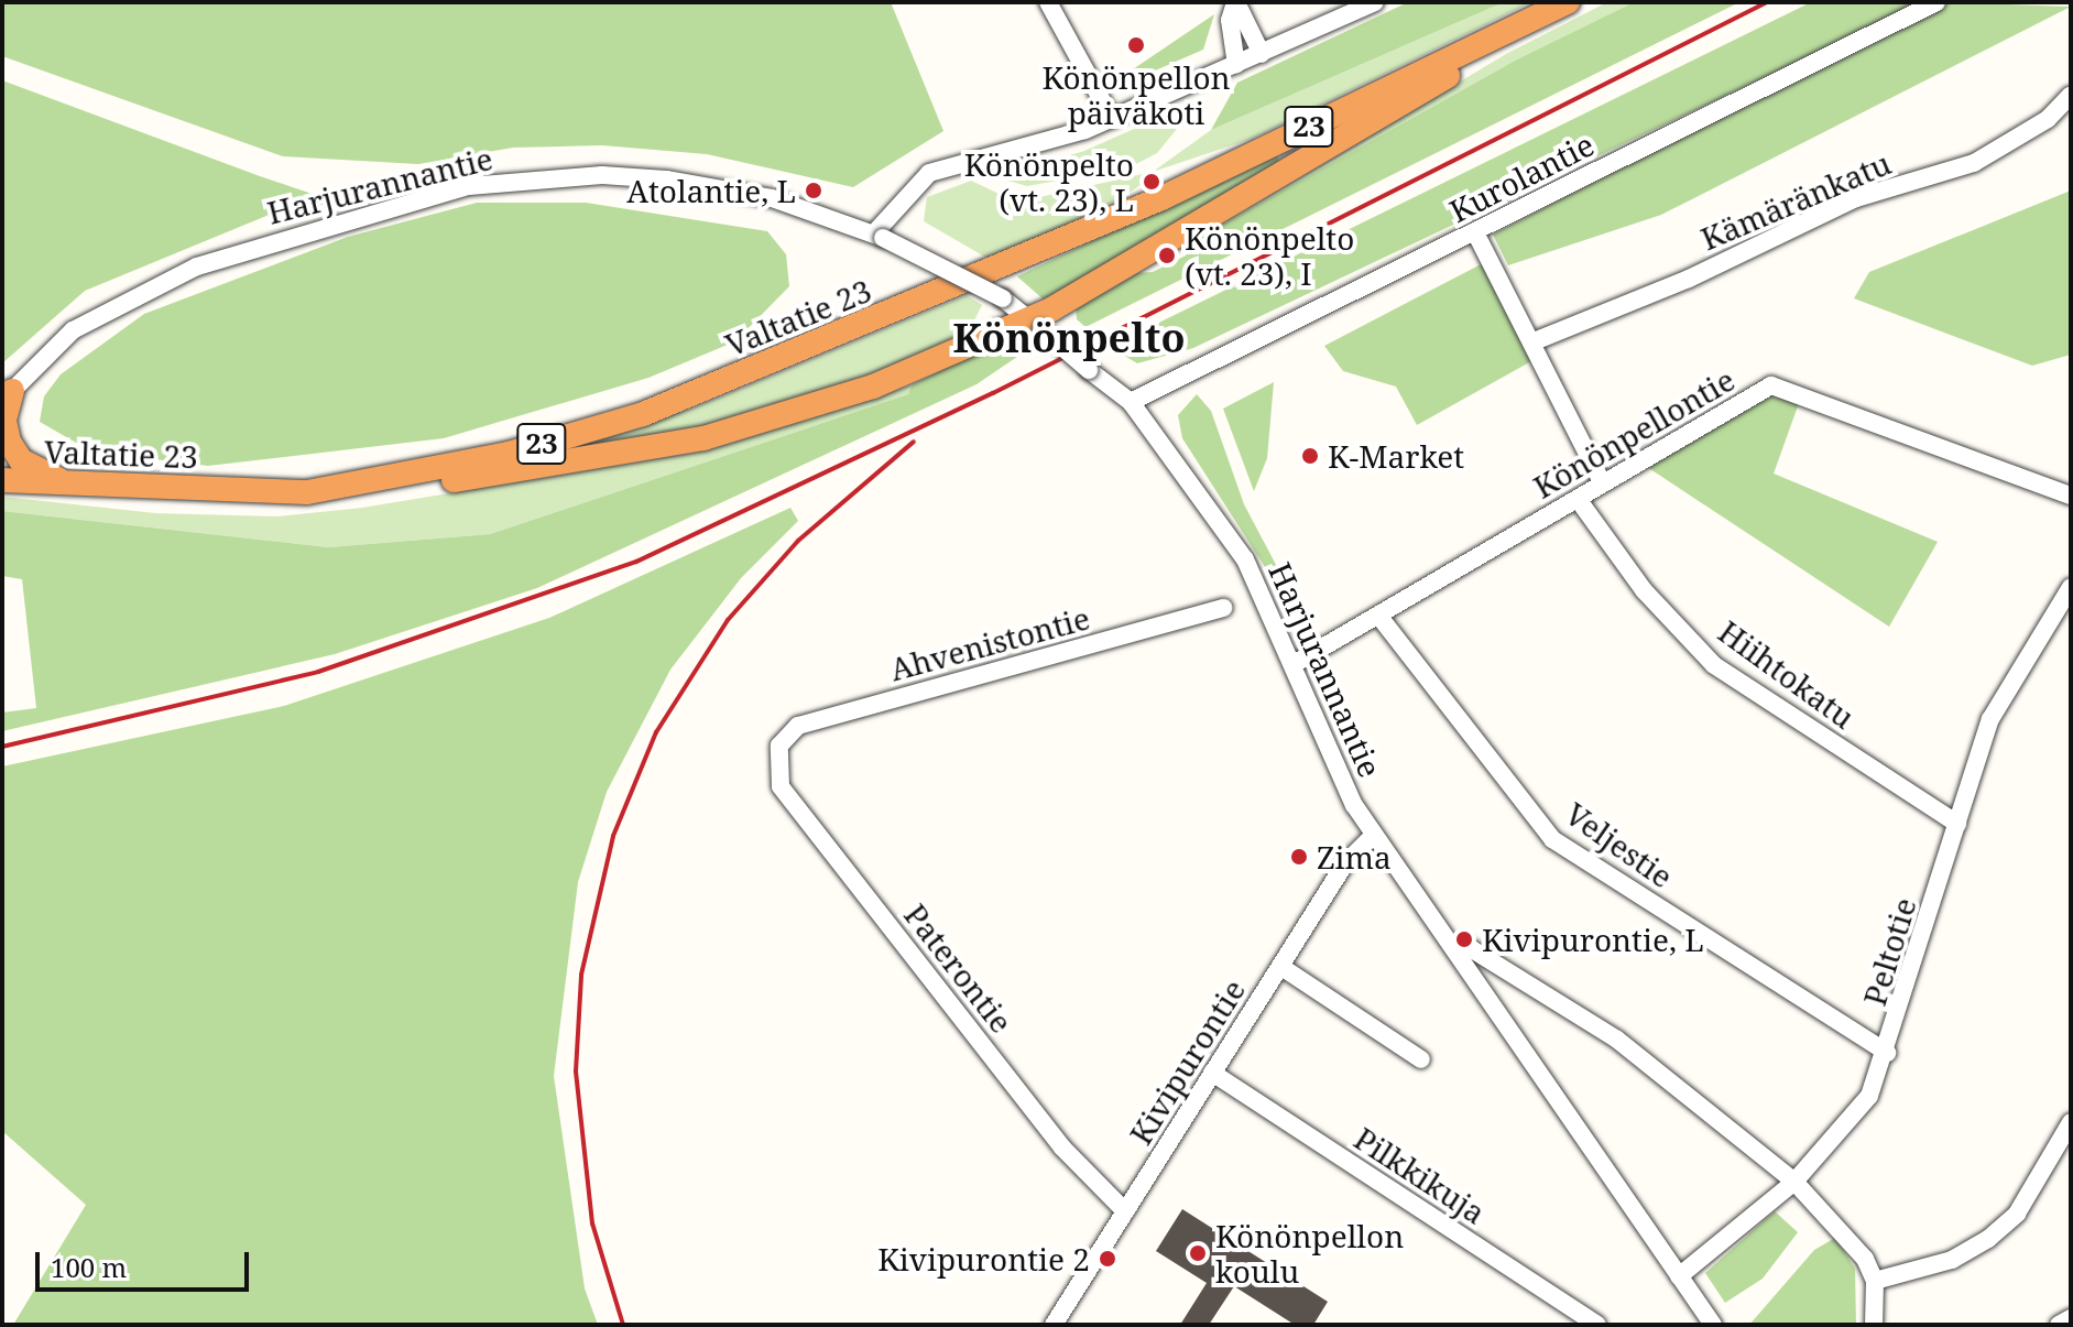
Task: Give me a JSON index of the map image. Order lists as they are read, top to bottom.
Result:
{
  "streets": {
    "highway": ["23", "Valtatie 23"],
    "street": [
      "Kurolantie",
      "Harjurannantie",
      "Kämäränkatu",
      "Könönpellontie",
      "Ahvenistontie",
      "Hiihtokatu",
      "Veljestie",
      "Peltotie",
      "Paterontie",
      "Kivipurontie",
      "Pilkkikuja"
    ]
  },
  "crossings": [
    ["Kurolantie", "Harjurannantie"],
    ["Harjurannantie", "Könönpellontie"],
    ["Harjurannantie", "Peltotie"],
    ["Harjurannantie", "Kivipurontie"],
    ["Könönpellontie", "Hiihtokatu"],
    ["Könönpellontie", "Veljestie"],
    ["Ahvenistontie", "Paterontie"],
    ["Hiihtokatu", "Peltotie"],
    ["Veljestie", "Peltotie"],
    ["Paterontie", "Kivipurontie"],
    ["Kivipurontie", "Pilkkikuja"]
  ],
  "districts": ["Könönpelto"],
  "places": [
    "Könönpellon päiväkoti",
    "Könönpelto (vt. 23), L",
    "Atolantie, L",
    "Könönpelto (vt. 23), I",
    "K-Market",
    "Zima",
    "Kivipurontie, L",
    "Könönpellon koulu",
    "Kivipurontie 2"
  ],
  "scale_bar": "100 m"
}
